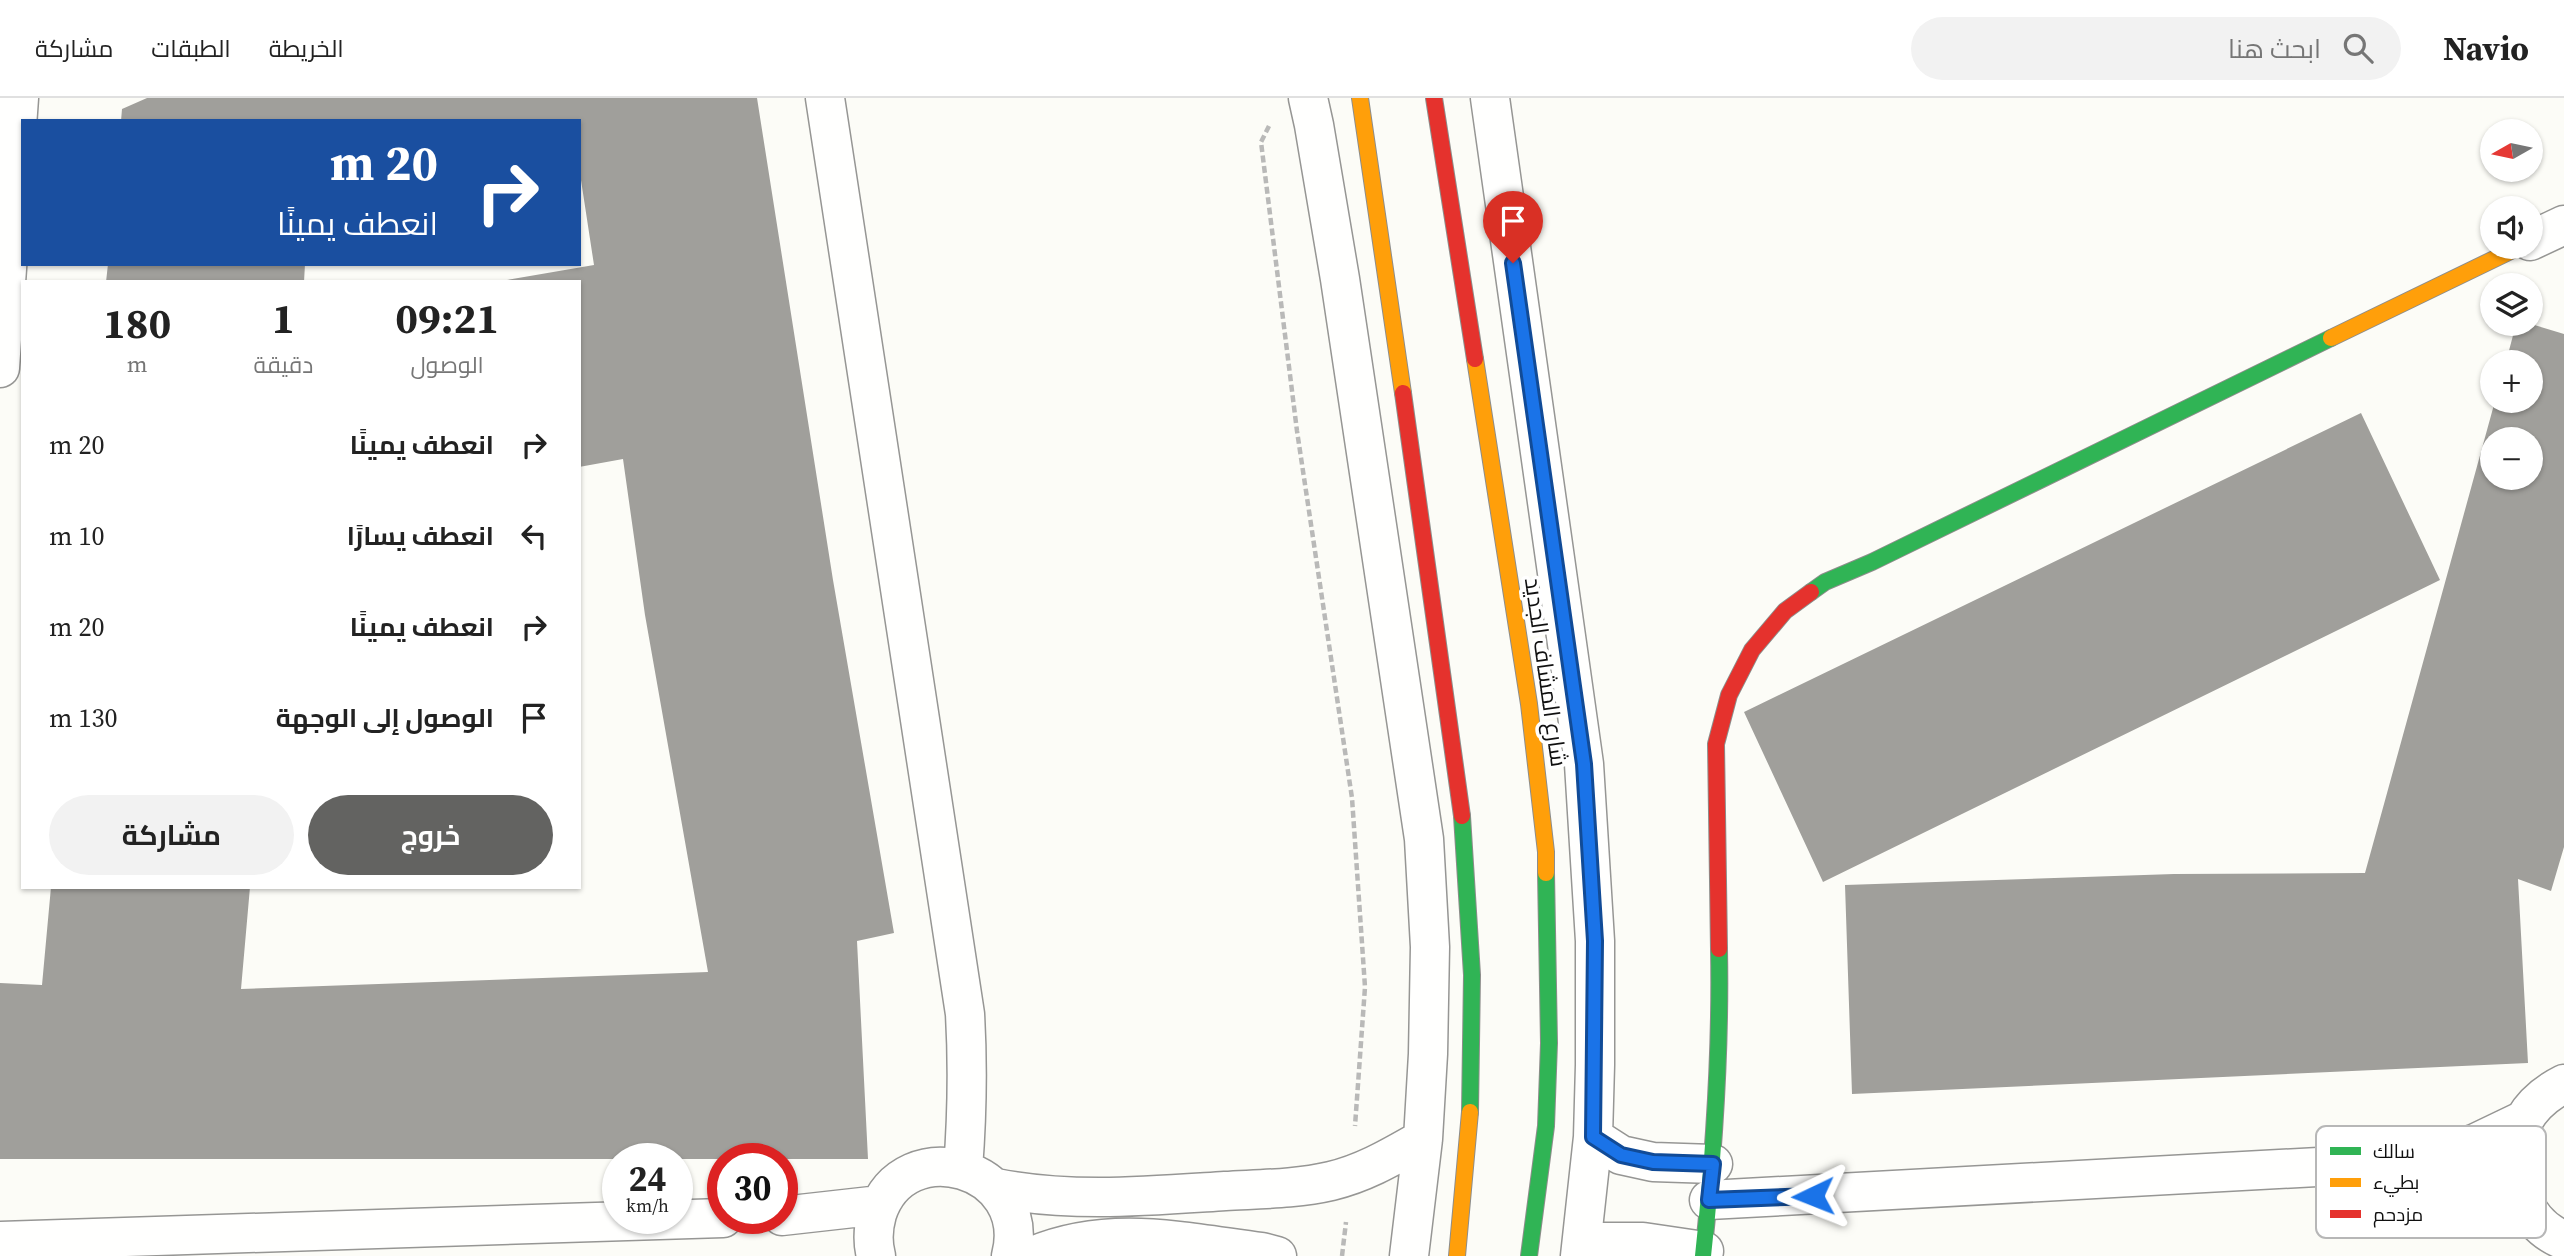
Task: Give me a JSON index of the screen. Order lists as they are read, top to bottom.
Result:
{
  "streets": {
    "street": ["شارع المشاف الجديد"]
  },
  "legend": ["سالك", "بطيء", "مزدحم"],
  "north": "left",
  "page": {
    "header": "Navio",
    "search": "ابحث هنا",
    "nav": ["الخريطة", "الطبقات", "مشاركة"],
    "map_buttons": ["+", "−"],
    "turn": ["20 m", "انعطف يمينًا"],
    "eta": [
      "09:21",
      "الوصول",
      "1",
      "دقيقة",
      "180",
      "m"
    ],
    "list": [
      {
        "name": "انعطف يمينًا",
        "value": "20 m"
      },
      {
        "name": "انعطف يسارًا",
        "value": "10 m"
      },
      {
        "name": "انعطف يمينًا",
        "value": "20 m"
      },
      {
        "name": "الوصول إلى الوجهة",
        "value": "130 m"
      }
    ],
    "buttons": ["خروج", "مشاركة"],
    "speed": "24 km/h",
    "limit": "30"
  }
}
